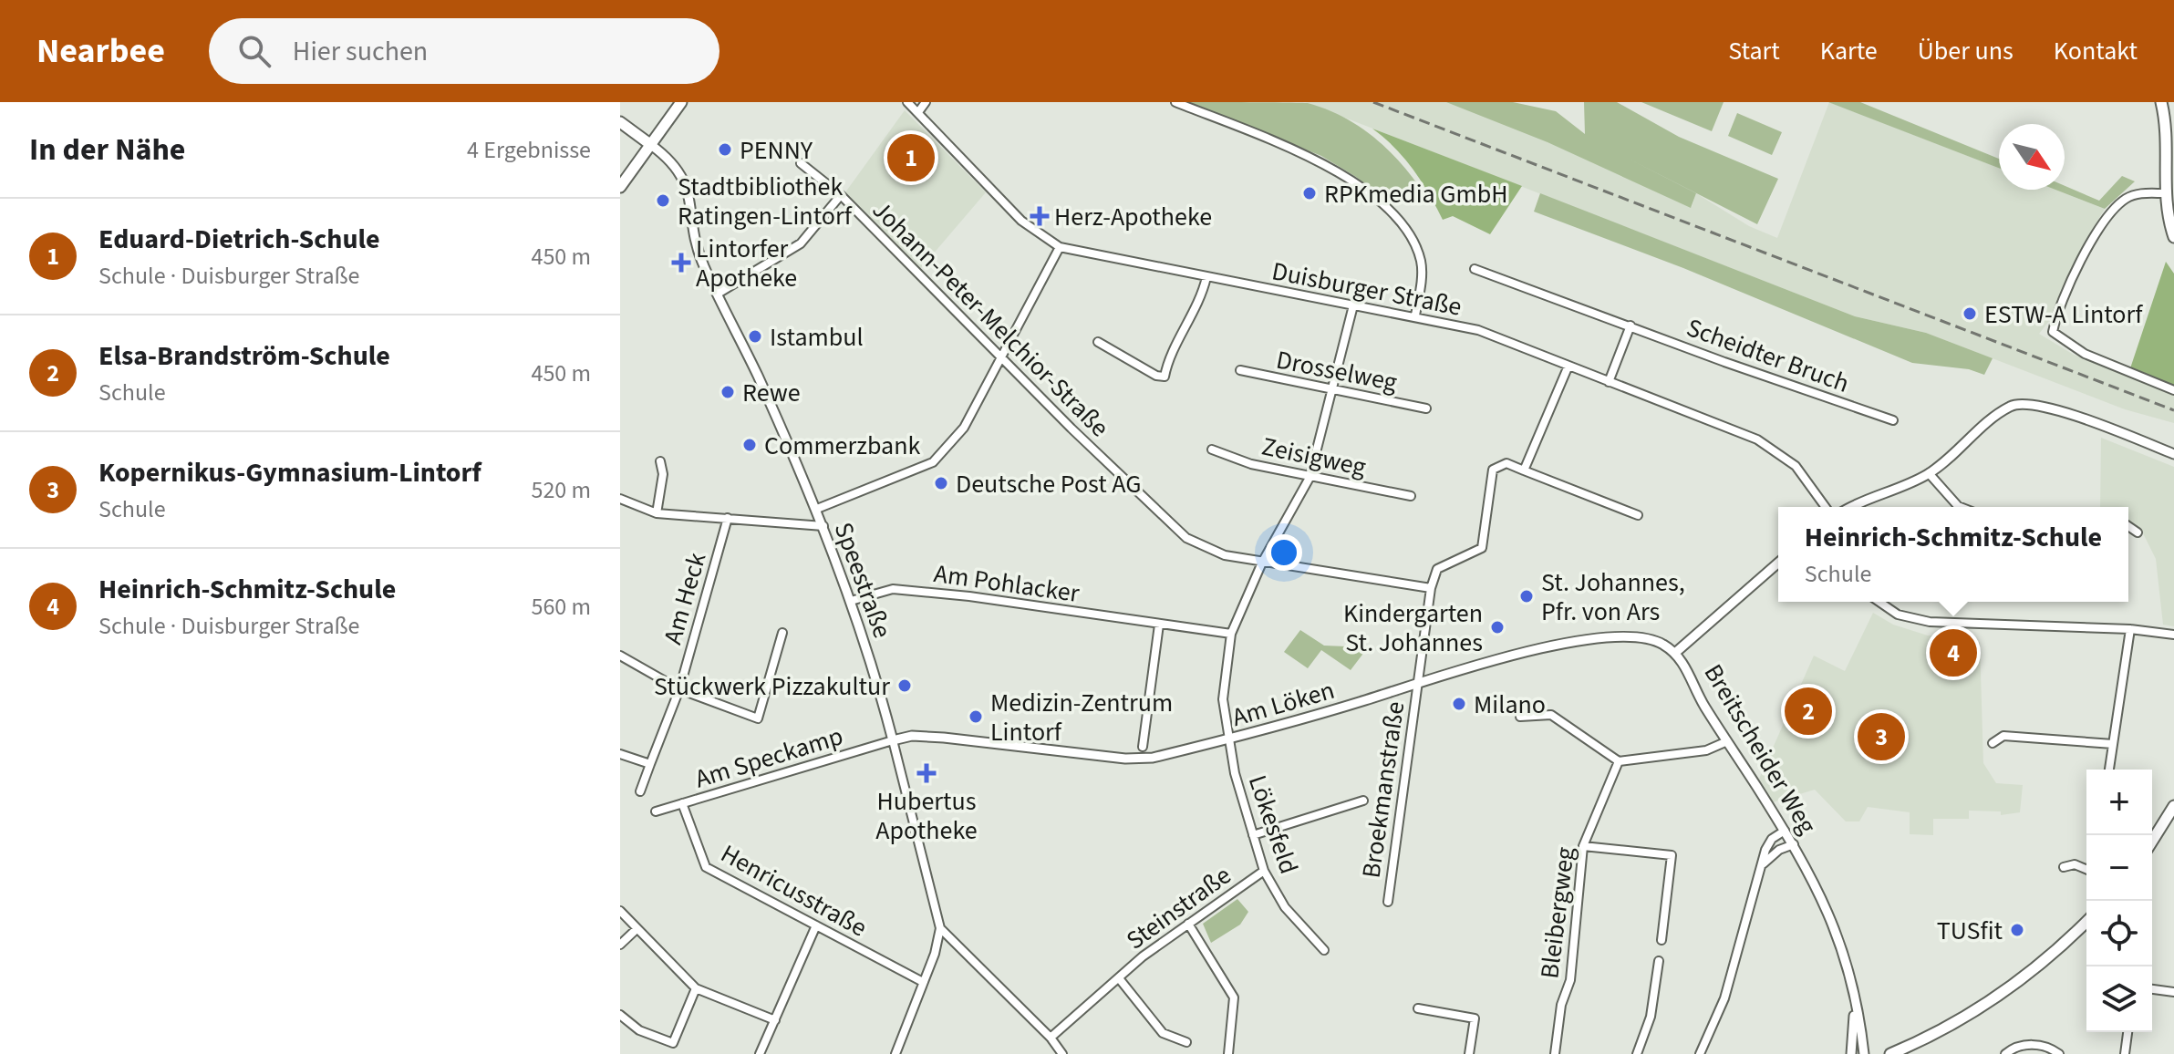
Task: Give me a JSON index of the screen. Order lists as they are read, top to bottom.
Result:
{
  "streets": {
    "street": [
      "Duisburger Straße",
      "Johann-Peter-Melchior-Straße",
      "Scheidter Bruch",
      "Drosselweg",
      "Zeisigweg",
      "Speestraße",
      "Am Pohlacker",
      "Am Heck",
      "Am Löken",
      "Breitscheider Weg",
      "Am Speckamp",
      "Broekmanstraße",
      "Lökesfeld",
      "Henricusstraße",
      "Steinstraße",
      "Bleibergweg"
    ]
  },
  "crossings": [
    ["Duisburger Straße", "Lökesfeld"],
    ["Johann-Peter-Melchior-Straße", "Broekmanstraße"],
    ["Johann-Peter-Melchior-Straße", "Lökesfeld"],
    ["Drosselweg", "Lökesfeld"],
    ["Zeisigweg", "Lökesfeld"],
    ["Speestraße", "Am Pohlacker"],
    ["Speestraße", "Am Löken"],
    ["Speestraße", "Am Speckamp"],
    ["Speestraße", "Henricusstraße"],
    ["Am Pohlacker", "Lökesfeld"],
    ["Am Löken", "Breitscheider Weg"],
    ["Am Löken", "Am Speckamp"],
    ["Am Löken", "Broekmanstraße"],
    ["Am Löken", "Lökesfeld"],
    ["Am Speckamp", "Henricusstraße"],
    ["Lökesfeld", "Steinstraße"]
  ],
  "places": {
    "other": [
      "PENNY",
      "RPKmedia GmbH",
      "Stadtbibliothek Ratingen-Lintorf",
      "ESTW-A Lintorf",
      "Istambul",
      "Rewe",
      "Commerzbank",
      "Deutsche Post AG",
      "St. Johannes, Pfr. von Ars",
      "Kindergarten St. Johannes",
      "Stückwerk Pizzakultur",
      "Milano",
      "Medizin-Zentrum Lintorf",
      "TUSfit"
    ],
    "health": ["Herz-Apotheke", "Lintorfer Apotheke", "Hubertus Apotheke"]
  },
  "north": "bottom right",
  "page": {
    "header": "Nearbee",
    "search": "Hier suchen",
    "nav": [
      "Start",
      "Karte",
      "Über uns",
      "Kontakt"
    ],
    "heading": ["In der Nähe", "4 Ergebnisse"],
    "pins": [
      "1",
      "4",
      "2",
      "3"
    ],
    "list": [
      {
        "mark": "1",
        "name": "Eduard-Dietrich-Schule",
        "note": "Schule · Duisburger Straße",
        "value": "450 m"
      },
      {
        "mark": "2",
        "name": "Elsa-Brandström-Schule",
        "note": "Schule",
        "value": "450 m"
      },
      {
        "mark": "3",
        "name": "Kopernikus-Gymnasium-Lintorf",
        "note": "Schule",
        "value": "520 m"
      },
      {
        "mark": "4",
        "name": "Heinrich-Schmitz-Schule",
        "note": "Schule · Duisburger Straße",
        "value": "560 m"
      }
    ],
    "popup": ["Heinrich-Schmitz-Schule", "Schule"],
    "map_buttons": ["+", "−"]
  }
}
